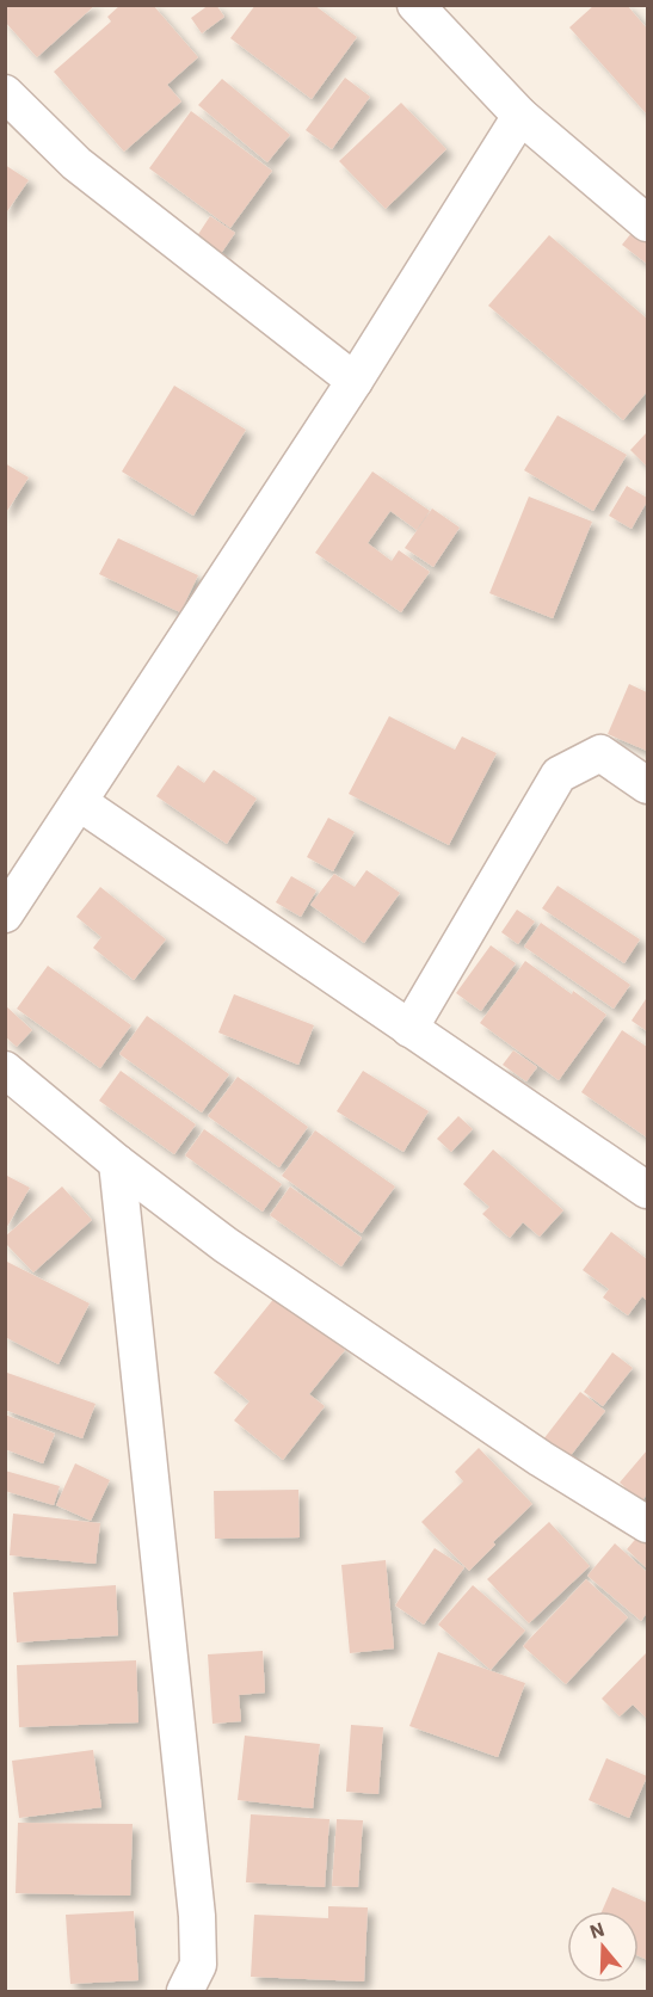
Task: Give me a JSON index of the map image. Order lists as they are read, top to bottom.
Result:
{
  "north": "top"
}
